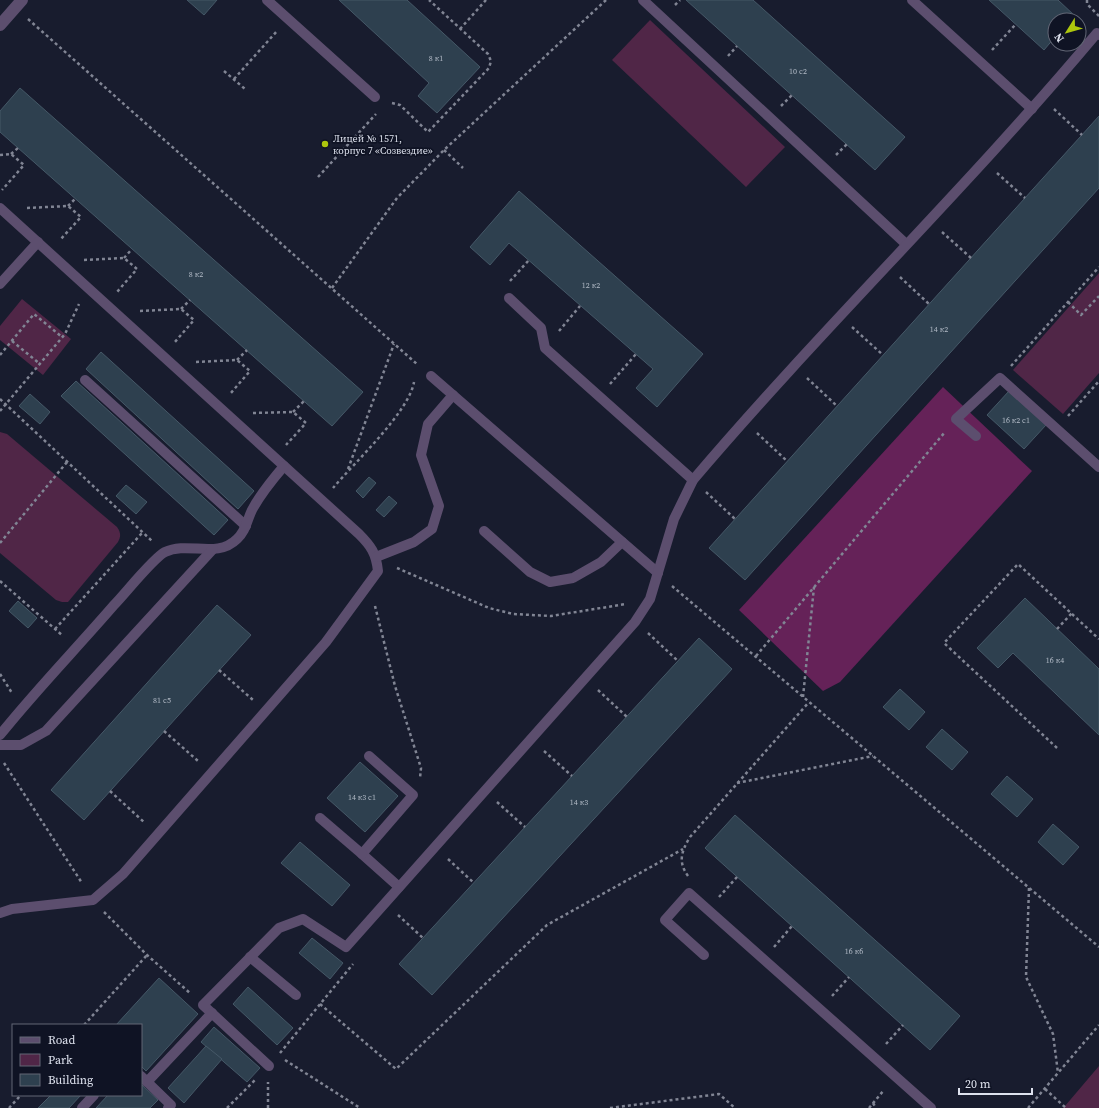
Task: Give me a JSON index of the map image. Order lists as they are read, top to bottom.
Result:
{
  "places": ["Лицей № 1571, корпус 7 «Созвездие»"],
  "house_numbers": [
    "8 к1",
    "10 с2",
    "8 к2",
    "12 к2",
    "14 к2",
    "16 к2 с1",
    "16 к4",
    "81 с5",
    "14 к3 с1",
    "14 к3",
    "16 к6"
  ],
  "legend": ["Road", "Park", "Building"],
  "scale_bar": "20 m",
  "north": "bottom left"
}
